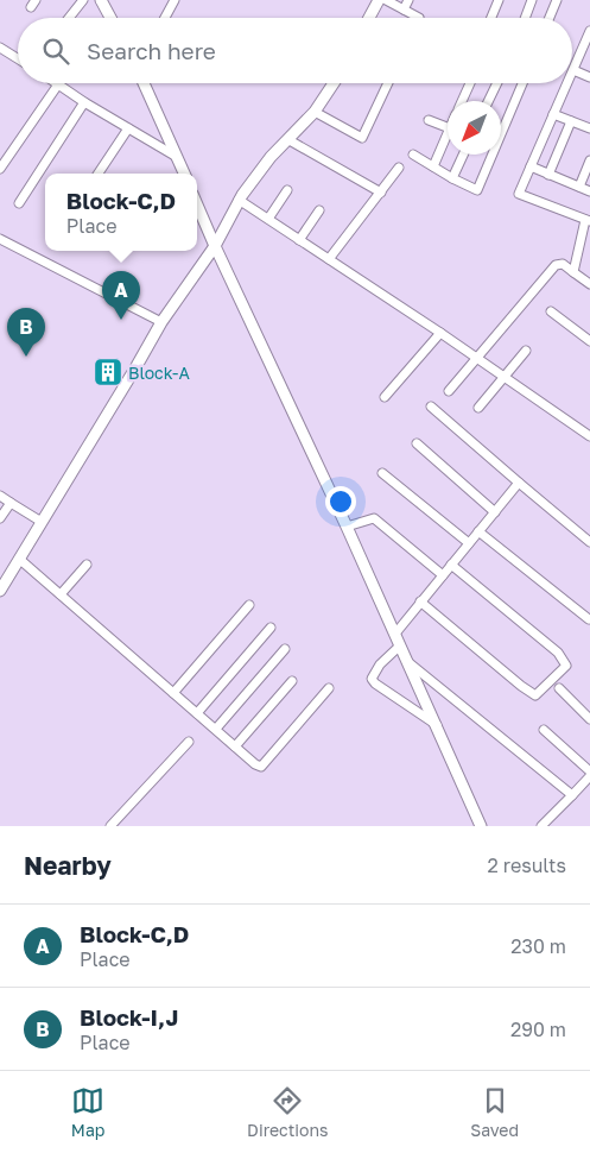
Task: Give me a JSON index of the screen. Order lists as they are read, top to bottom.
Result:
{
  "places": {
    "building": ["Block-A"]
  },
  "north": "bottom left",
  "page": {
    "search": "Search here",
    "popup": ["Block-C,D", "Place"],
    "pins": ["A", "B"],
    "heading": ["Nearby", "2 results"],
    "list": [
      {
        "mark": "A",
        "name": "Block-C,D",
        "note": "Place",
        "value": "230 m"
      },
      {
        "mark": "B",
        "name": "Block-I,J",
        "note": "Place",
        "value": "290 m"
      }
    ],
    "nav": ["Map", "Directions", "Saved"]
  }
}
